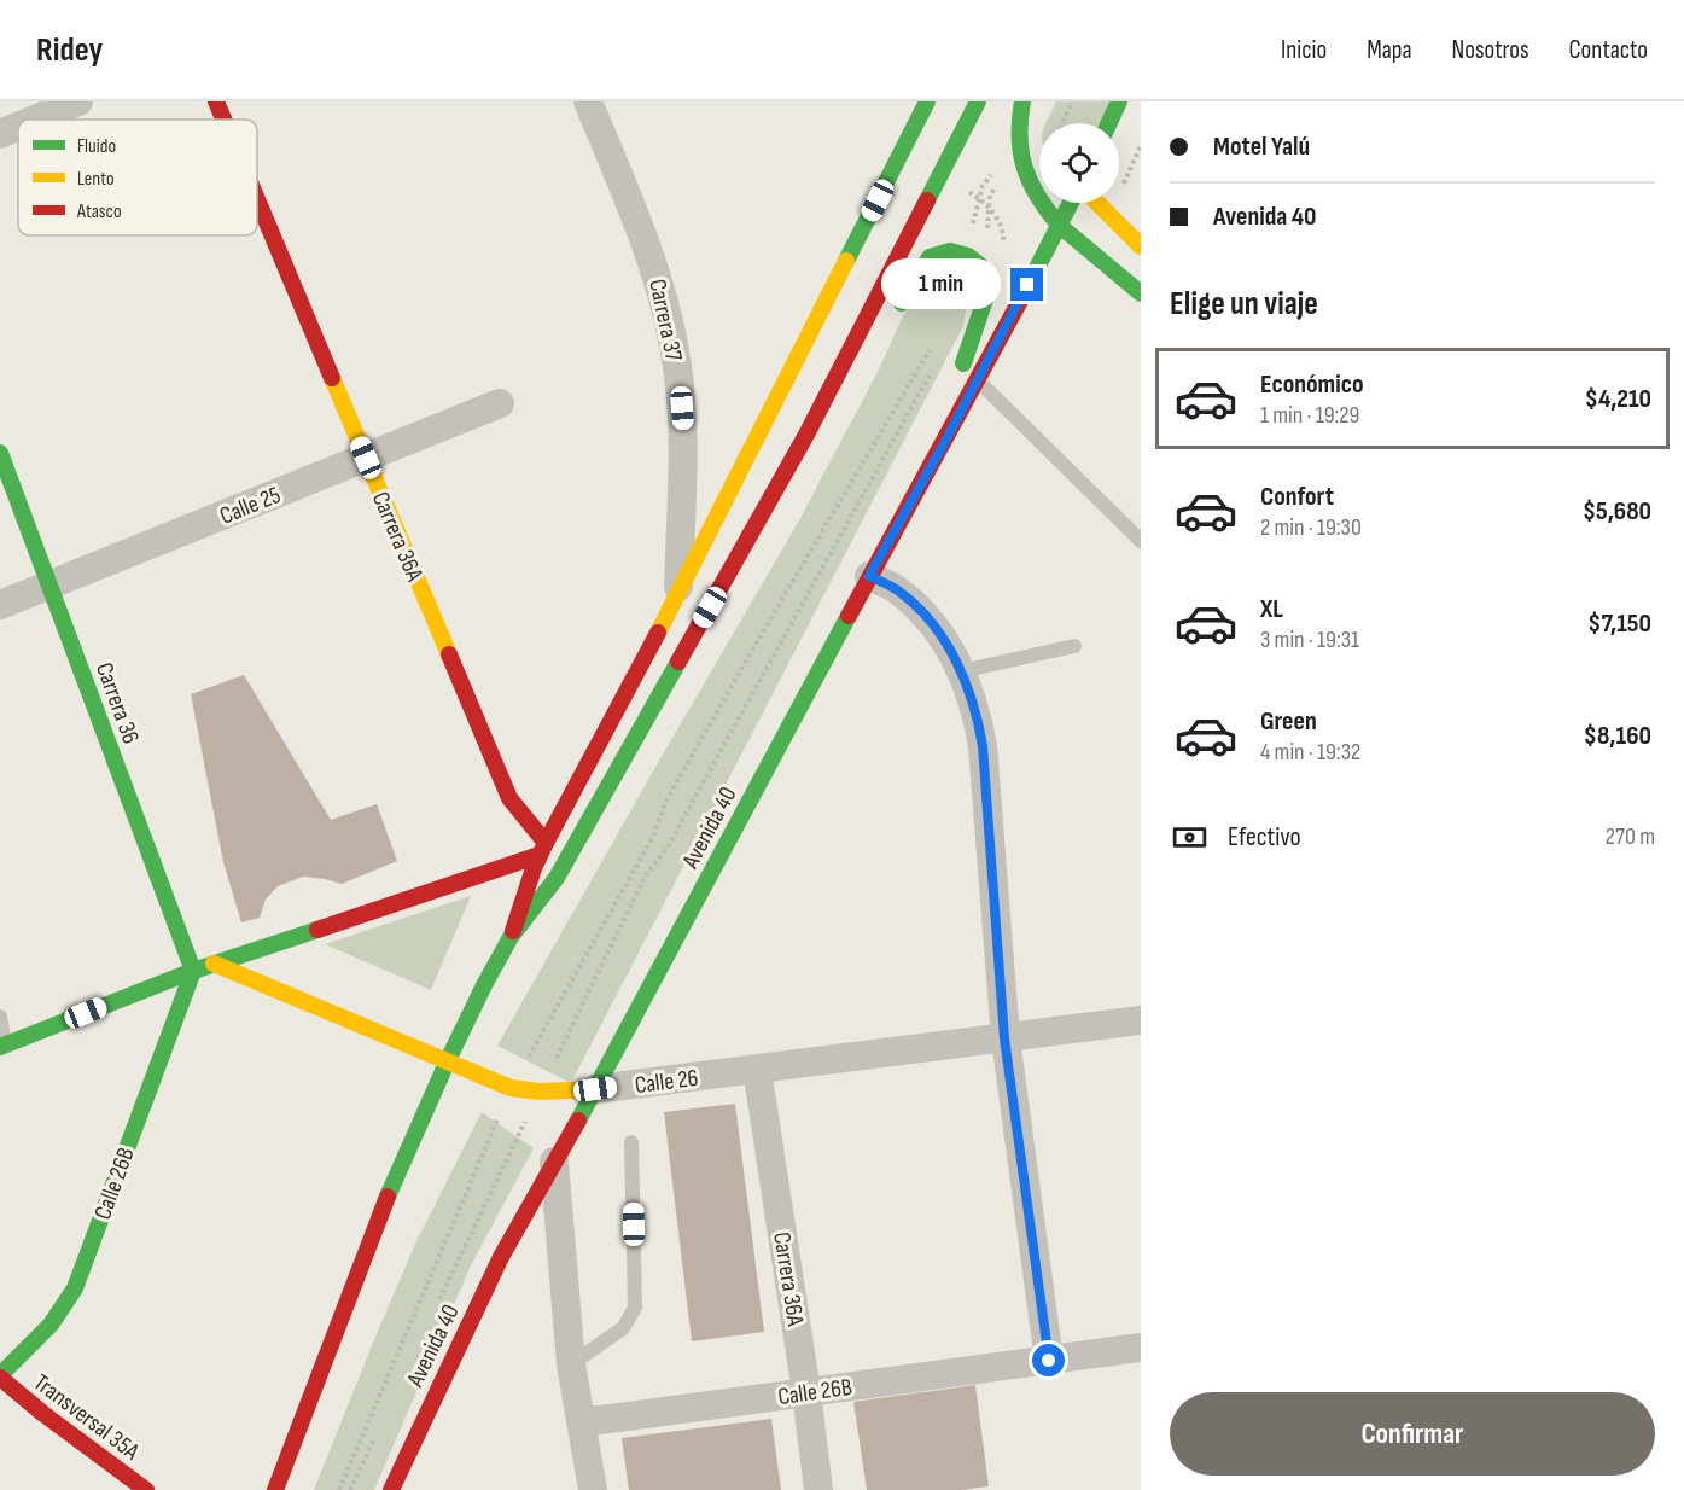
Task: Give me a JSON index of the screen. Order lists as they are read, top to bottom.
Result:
{
  "streets": {
    "main road": [
      "Carrera 36A",
      "Carrera 36",
      "Avenida 40",
      "Calle 26",
      "Calle 26B",
      "Transversal 35A"
    ],
    "street": ["Carrera 37", "Calle 25"]
  },
  "crossings": [
    ["Calle 25", "Carrera 36A"],
    ["Calle 25", "Carrera 36"],
    ["Carrera 36A", "Calle 26"],
    ["Carrera 36A", "Calle 26B"],
    ["Carrera 36", "Calle 26B"],
    ["Avenida 40", "Calle 26"],
    ["Calle 26B", "Transversal 35A"]
  ],
  "legend": ["Fluido", "Lento", "Atasco"],
  "page": {
    "header": "Ridey",
    "nav": [
      "Inicio",
      "Mapa",
      "Nosotros",
      "Contacto"
    ],
    "banner": ["Motel Yalú", "Avenida 40"],
    "bubble": "1 min",
    "heading": "Elige un viaje",
    "list": [
      {
        "name": "Económico",
        "note": "1 min · 19:29",
        "value": "$4,210"
      },
      {
        "name": "Confort",
        "note": "2 min · 19:30",
        "value": "$5,680"
      },
      {
        "name": "XL",
        "note": "3 min · 19:31",
        "value": "$7,150"
      },
      {
        "name": "Green",
        "note": "4 min · 19:32",
        "value": "$8,160"
      }
    ],
    "pay": ["Efectivo", "270 m"],
    "buttons": "Confirmar"
  }
}
